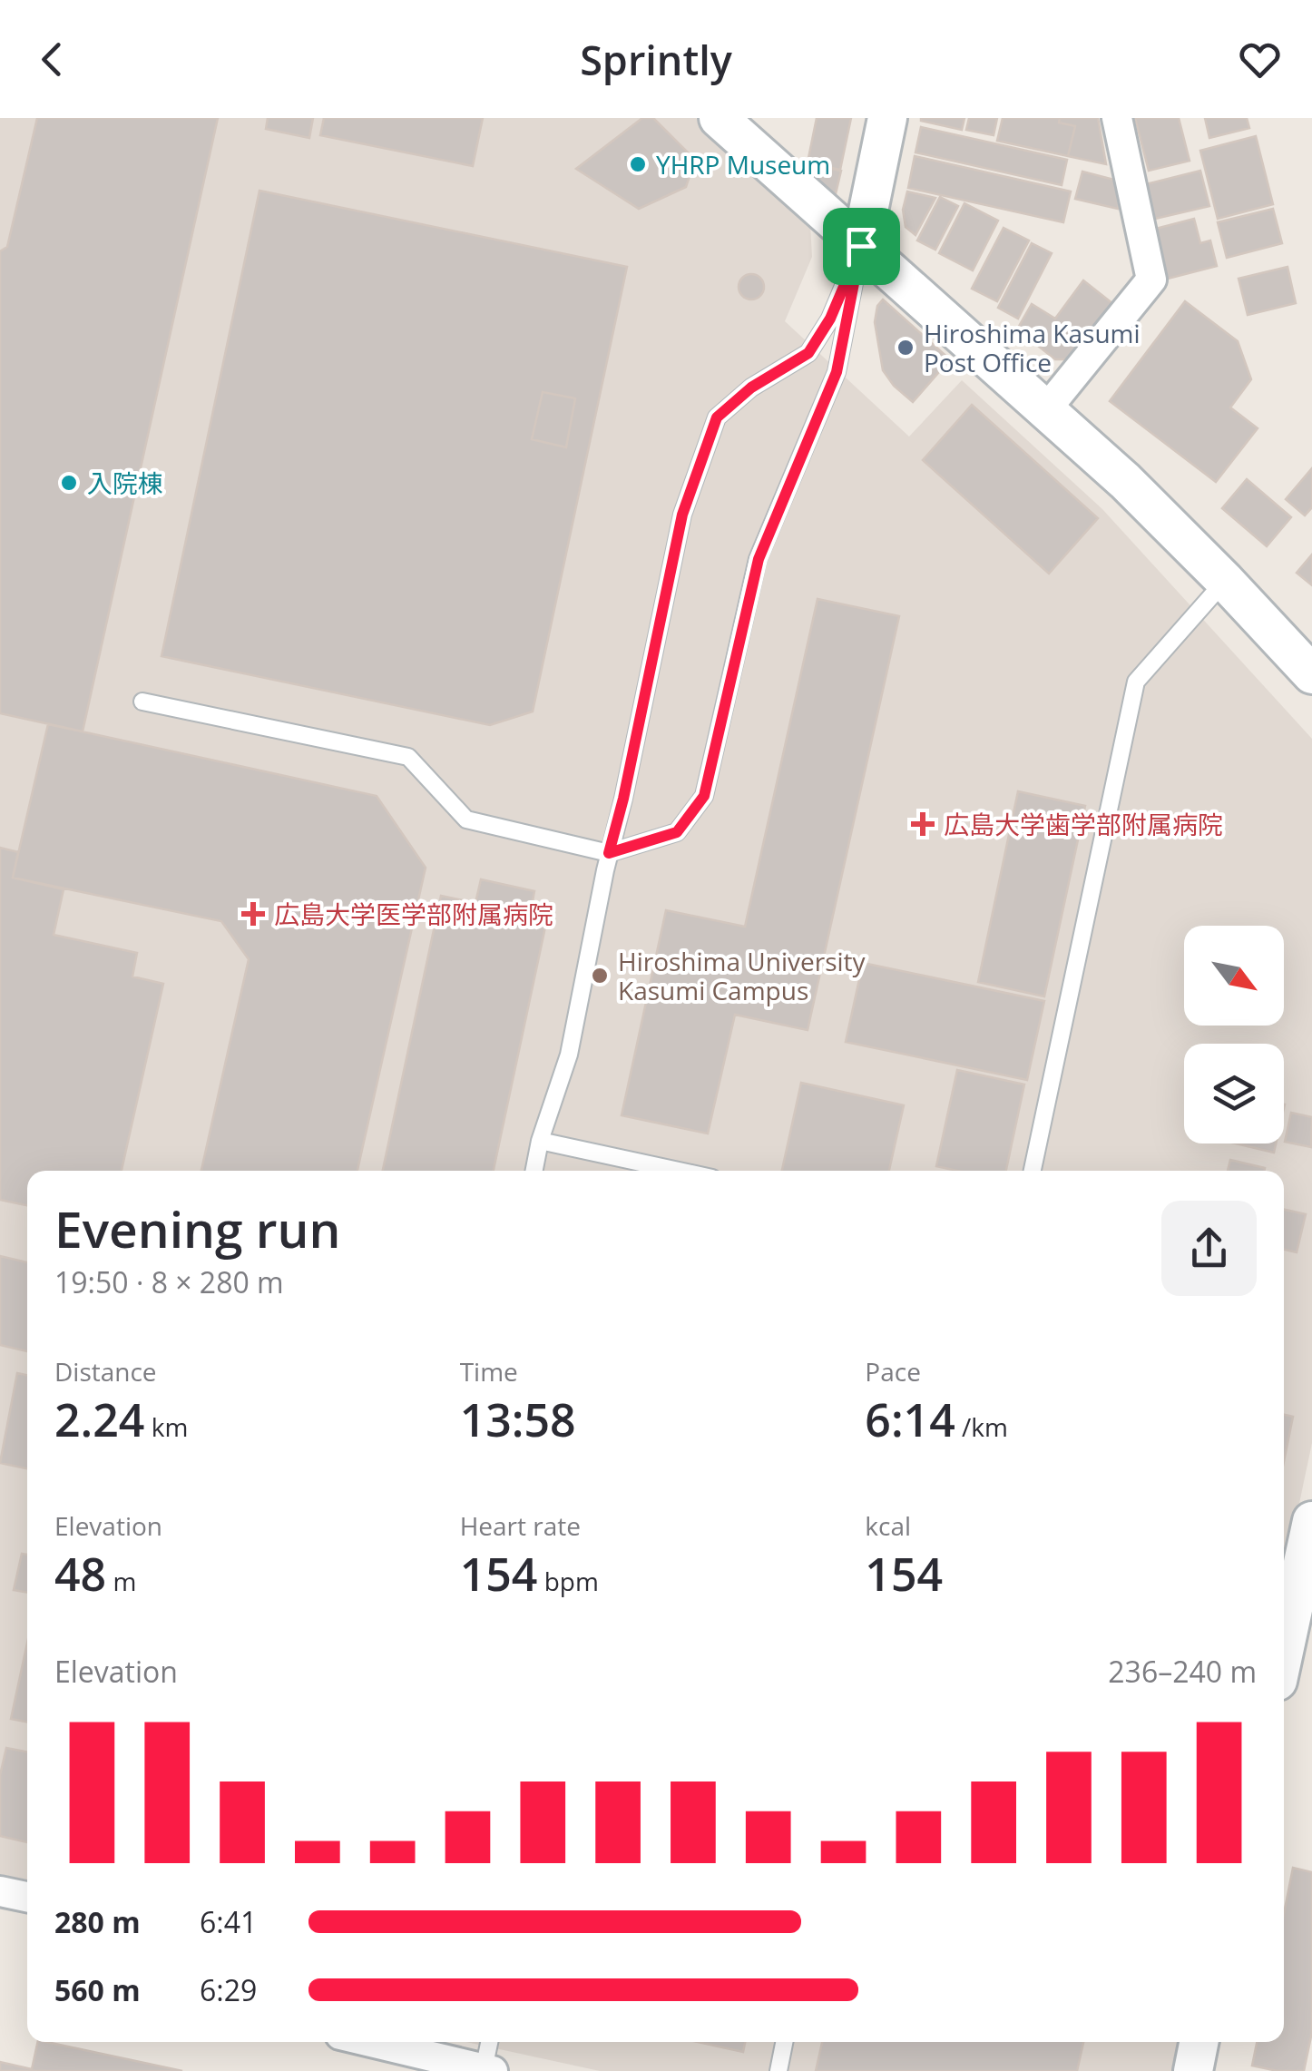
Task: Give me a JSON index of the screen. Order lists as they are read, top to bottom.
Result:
{
  "places": {
    "other": [
      "YHRP Museum",
      "Hiroshima Kasumi Post Office",
      "入院棟",
      "Hiroshima University Kasumi Campus"
    ],
    "health": ["広島大学歯学部附属病院", "広島大学医学部附属病院"]
  },
  "north": "bottom right",
  "page": {
    "header": "Sprintly",
    "heading": ["Evening run", "19:50 · 8 × 280 m"],
    "stats": [
      ["Distance", "2.24 km"],
      ["Time", "13:58"],
      ["Pace", "6:14 /km"],
      ["Elevation", "48 m"],
      ["Heart rate", "154 bpm"],
      ["kcal", "154"]
    ],
    "chart": ["Elevation", "236–240 m"],
    "list": [
      {
        "name": "280 m",
        "note": "6:41"
      },
      {
        "name": "560 m",
        "note": "6:29"
      }
    ]
  }
}
